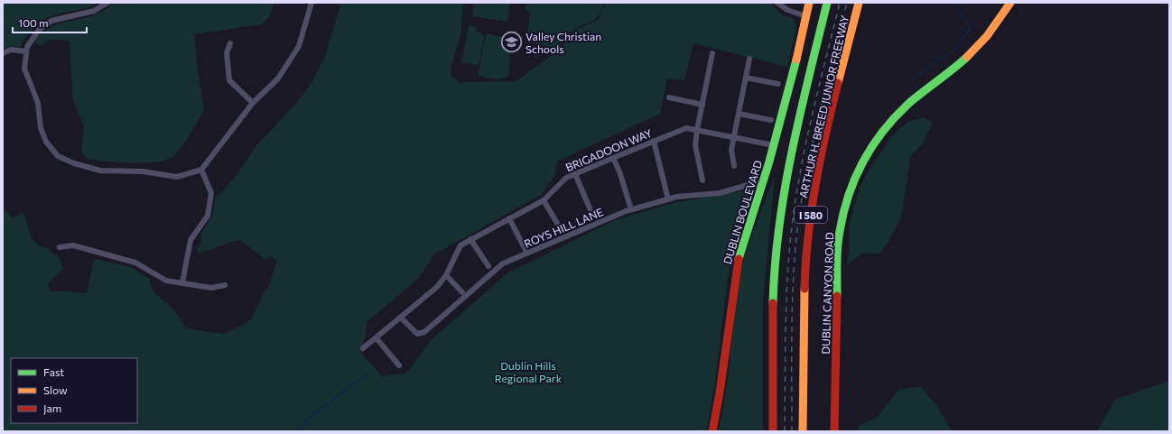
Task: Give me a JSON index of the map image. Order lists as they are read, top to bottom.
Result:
{
  "streets": {
    "main road": [
      "ARTHUR H. BREED JUNIOR FREEWAY",
      "DUBLIN BOULEVARD",
      "I 580",
      "DUBLIN CANYON ROAD"
    ],
    "street": ["BRIGADOON WAY", "ROYS HILL LANE"]
  },
  "crossings": [
    ["BRIGADOON WAY", "DUBLIN BOULEVARD"],
    ["BRIGADOON WAY", "ROYS HILL LANE"],
    ["DUBLIN BOULEVARD", "ROYS HILL LANE"]
  ],
  "parks": ["Dublin Hills Regional Park"],
  "places": {
    "school or university": ["Valley Christian Schools"]
  },
  "legend": ["Fast", "Slow", "Jam"],
  "scale_bar": "100 m"
}
